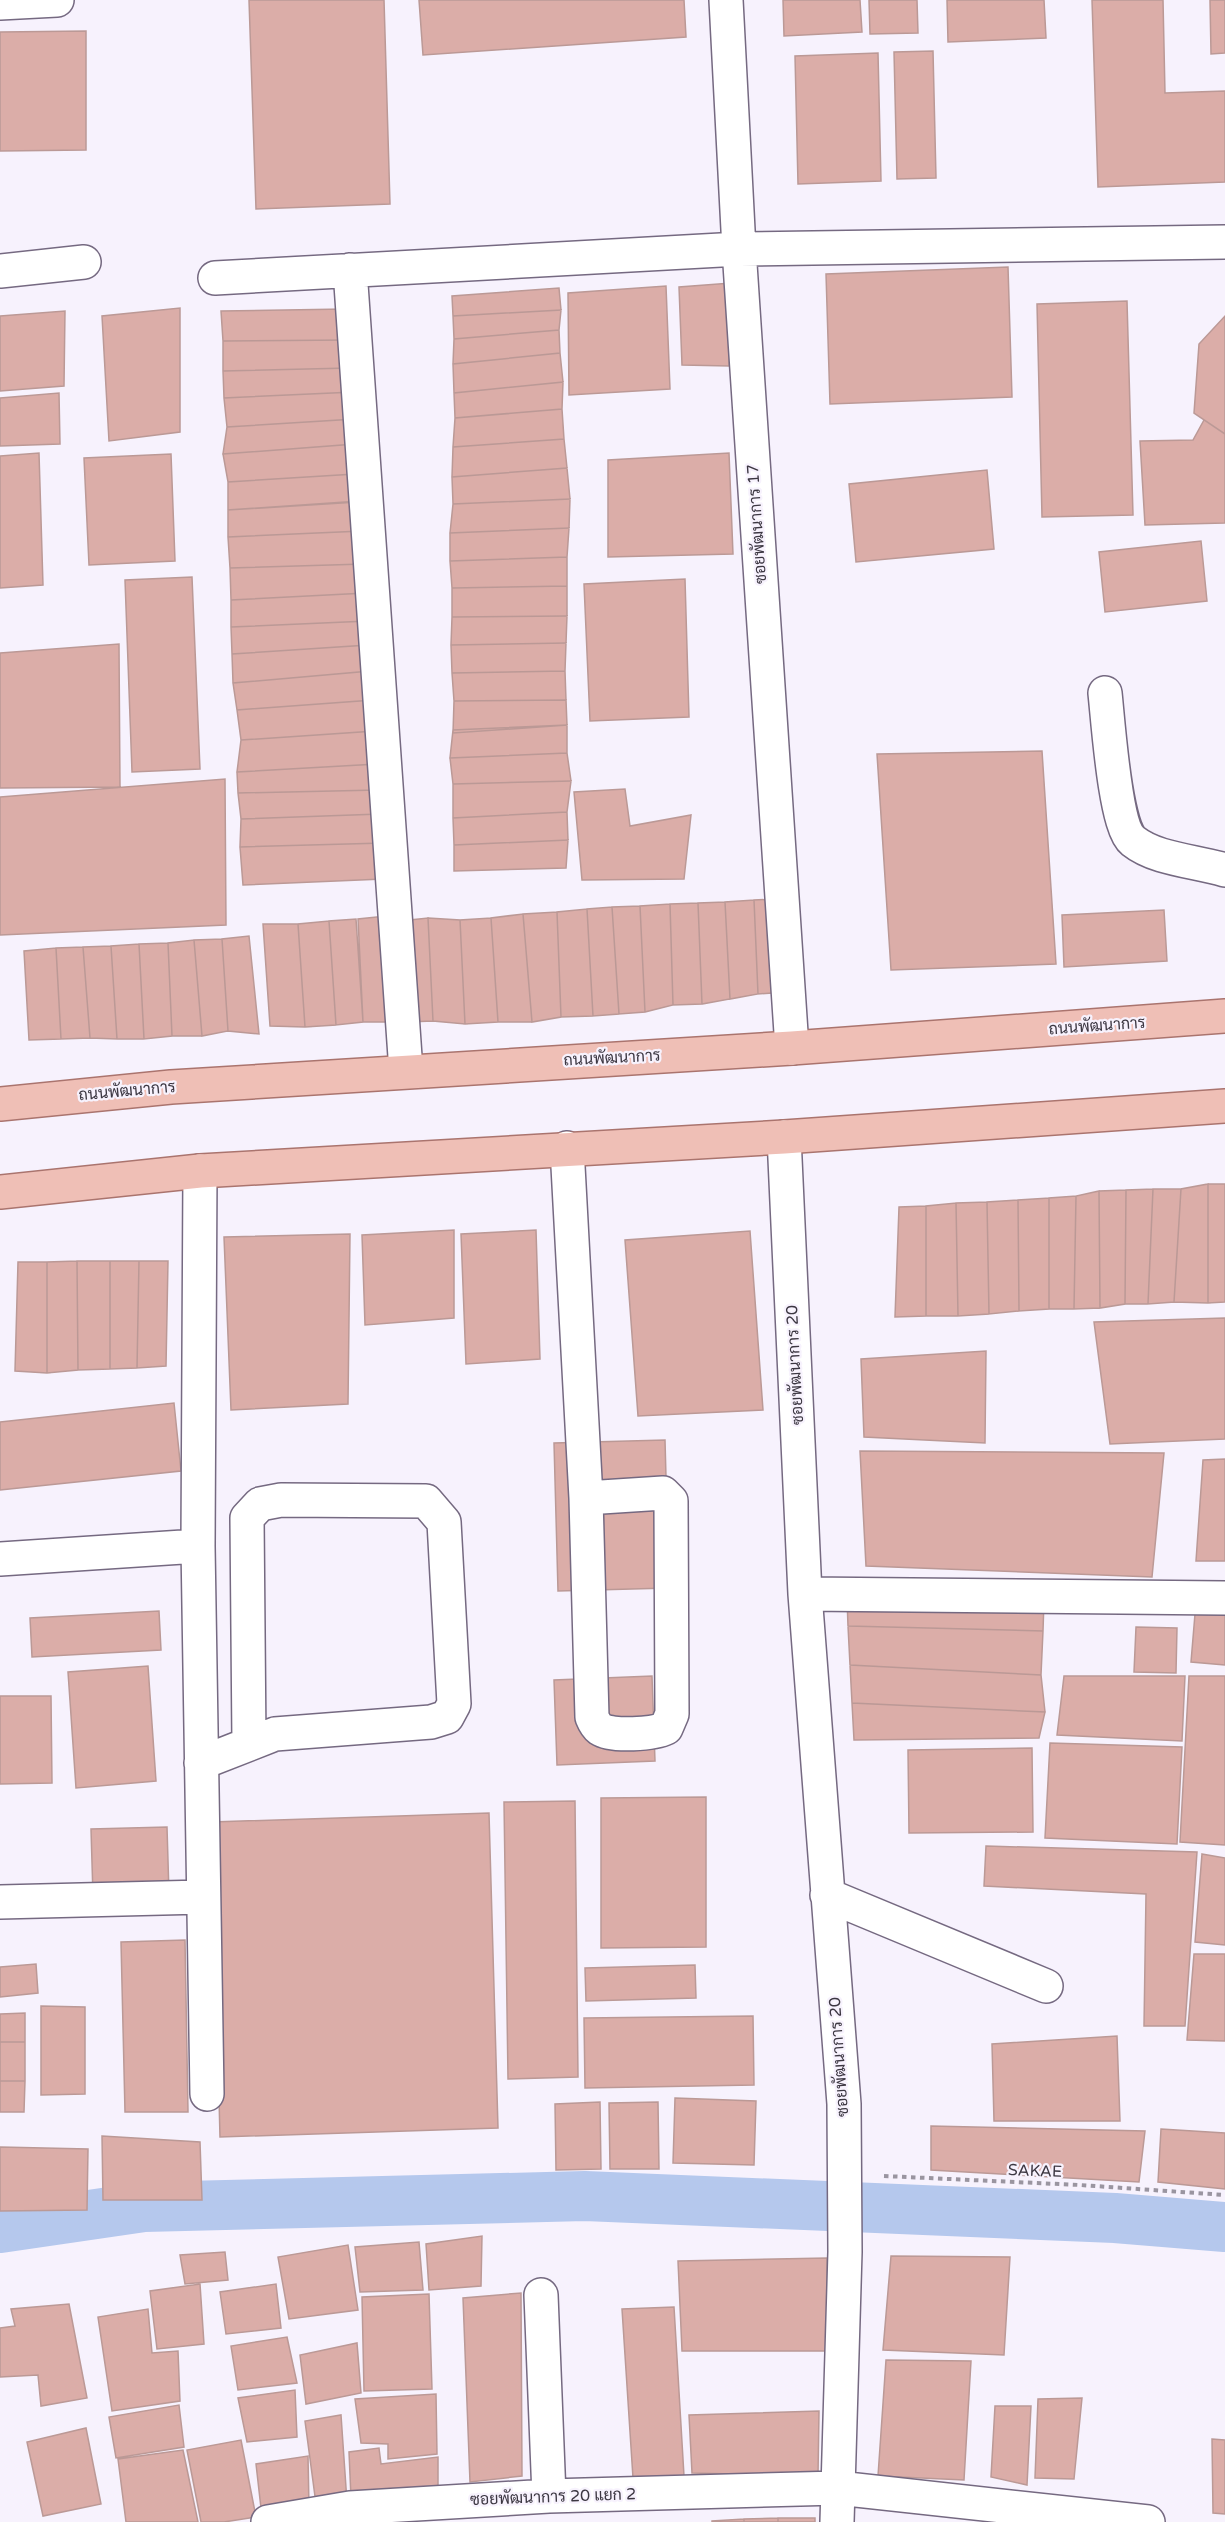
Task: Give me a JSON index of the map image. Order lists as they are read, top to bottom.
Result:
{
  "streets": {
    "main road": ["ถนนพัฒนาการ"],
    "street": ["ซอยพัฒนาการ 17", "ซอยพัฒนาการ 20", "ซอยพัฒนาการ 20 แยก 2"],
    "path": ["SAKAE"]
  },
  "crossings": [
    ["ซอยพัฒนาการ 17", "ถนนพัฒนาการ"],
    ["ซอยพัฒนาการ 20", "SAKAE"],
    ["ซอยพัฒนาการ 20", "ซอยพัฒนาการ 20 แยก 2"]
  ]
}
